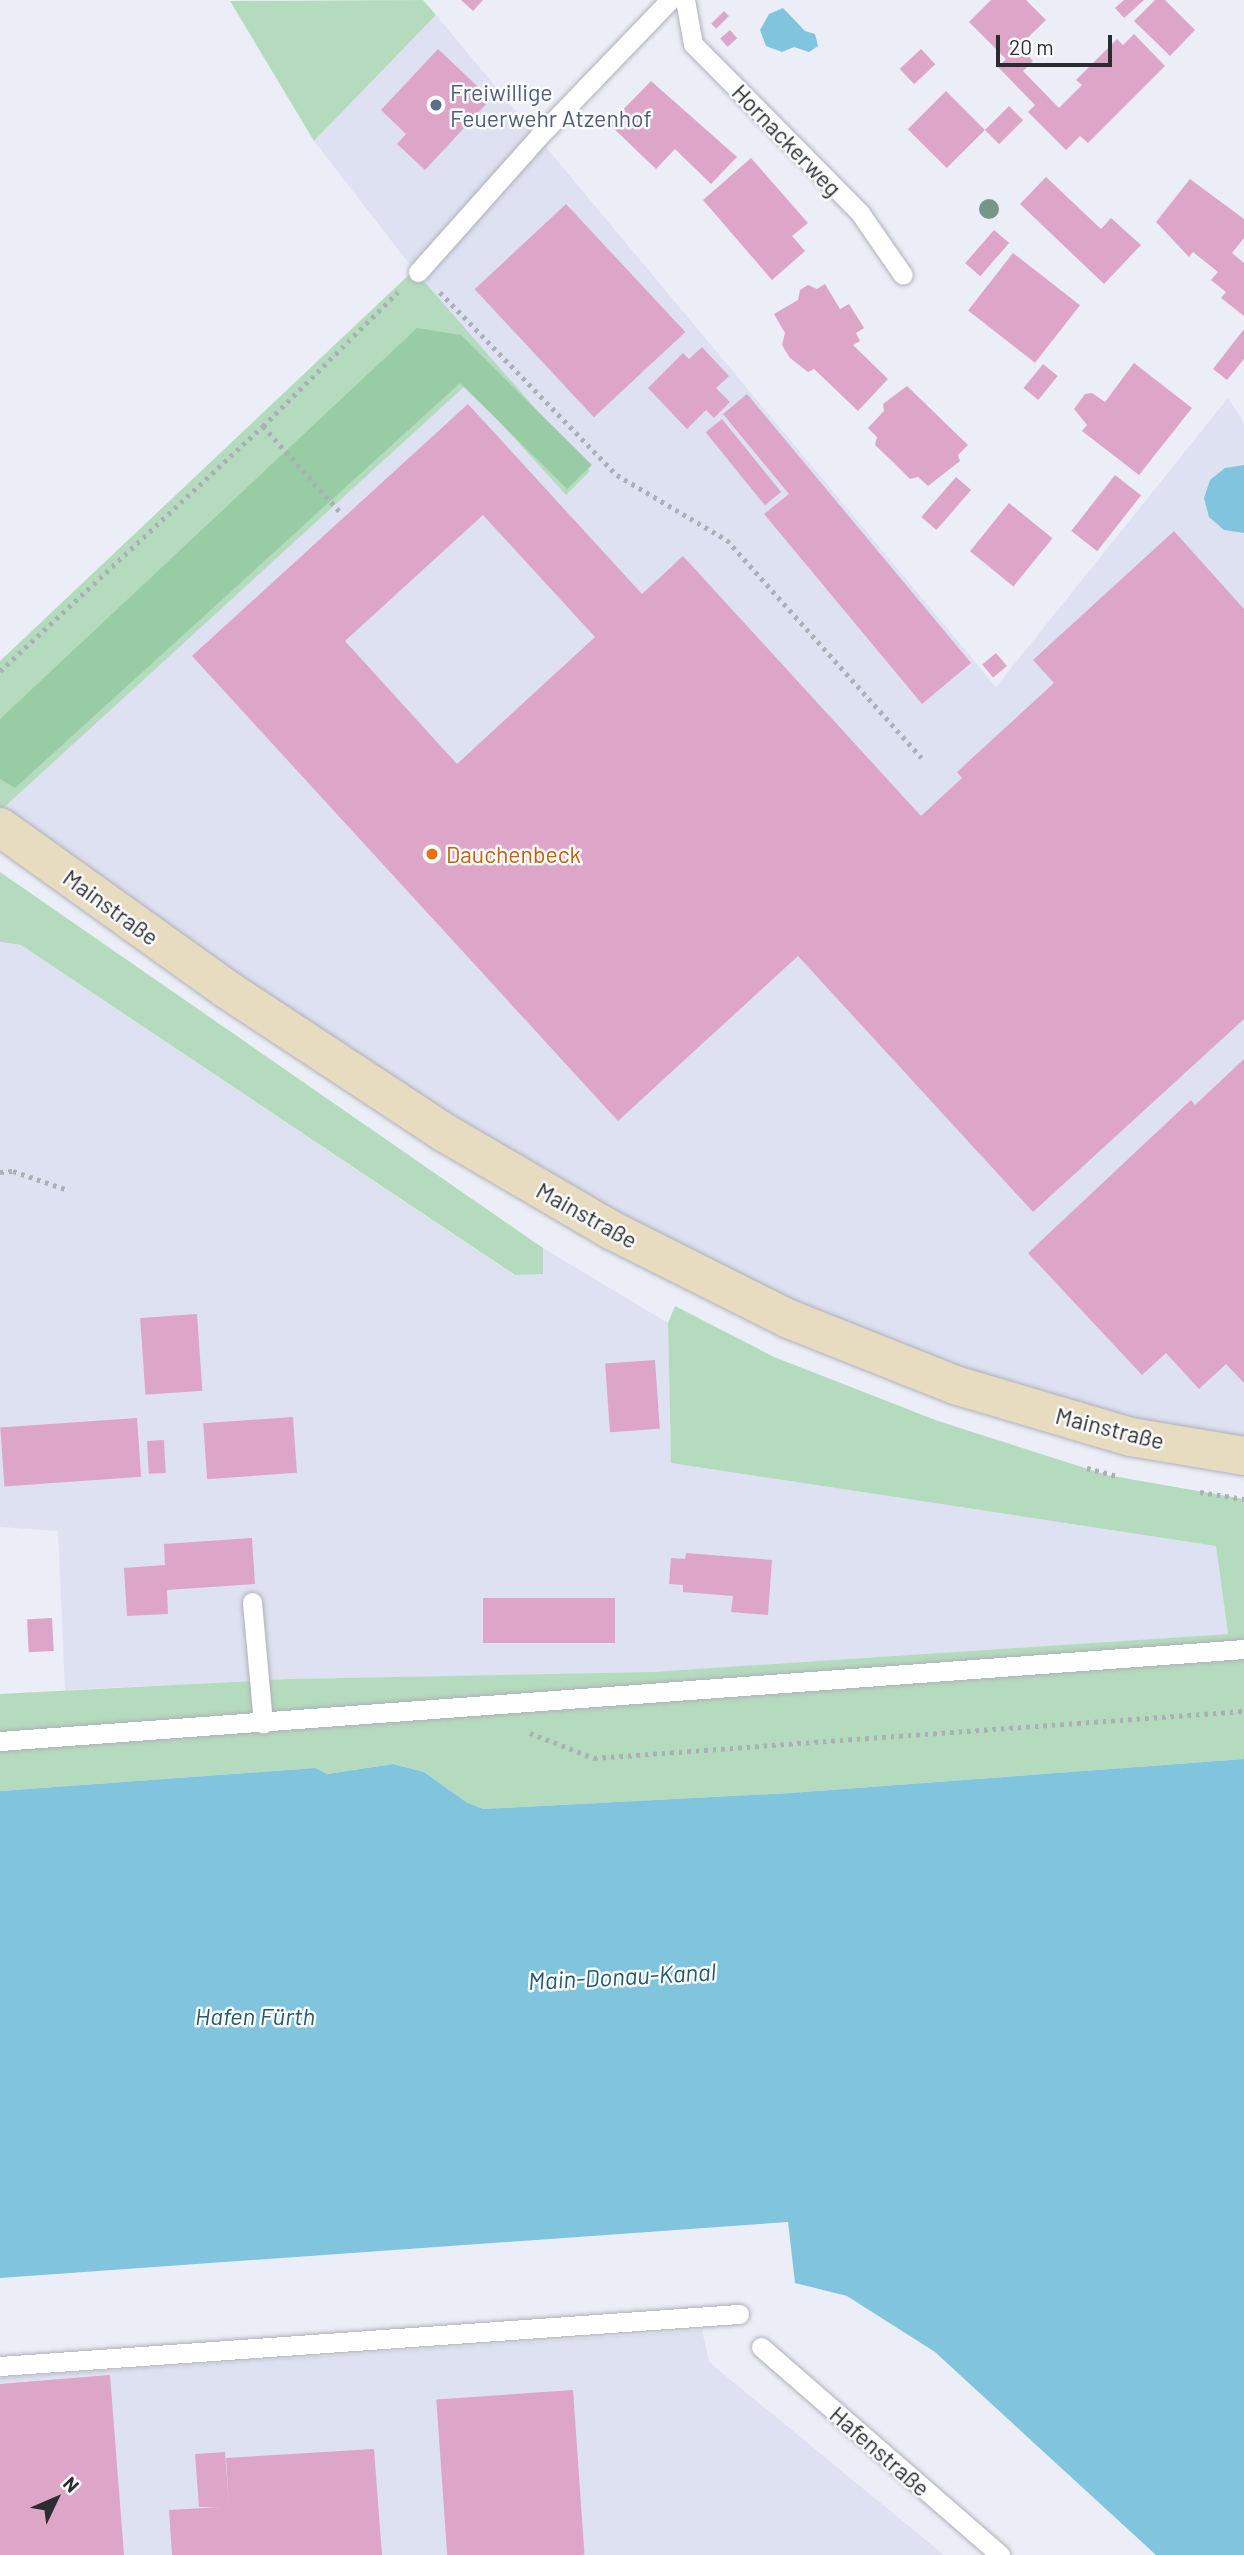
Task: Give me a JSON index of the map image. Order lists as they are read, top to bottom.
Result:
{
  "streets": {
    "main road": ["Mainstraße"],
    "lane": ["Hornackerweg", "Hafenstraße"]
  },
  "water": ["Main-Donau-Kanal", "Hafen Fürth"],
  "places": ["Freiwillige Feuerwehr Atzenhof", "Dauchenbeck"],
  "scale_bar": "20 m",
  "north": "top right"
}
